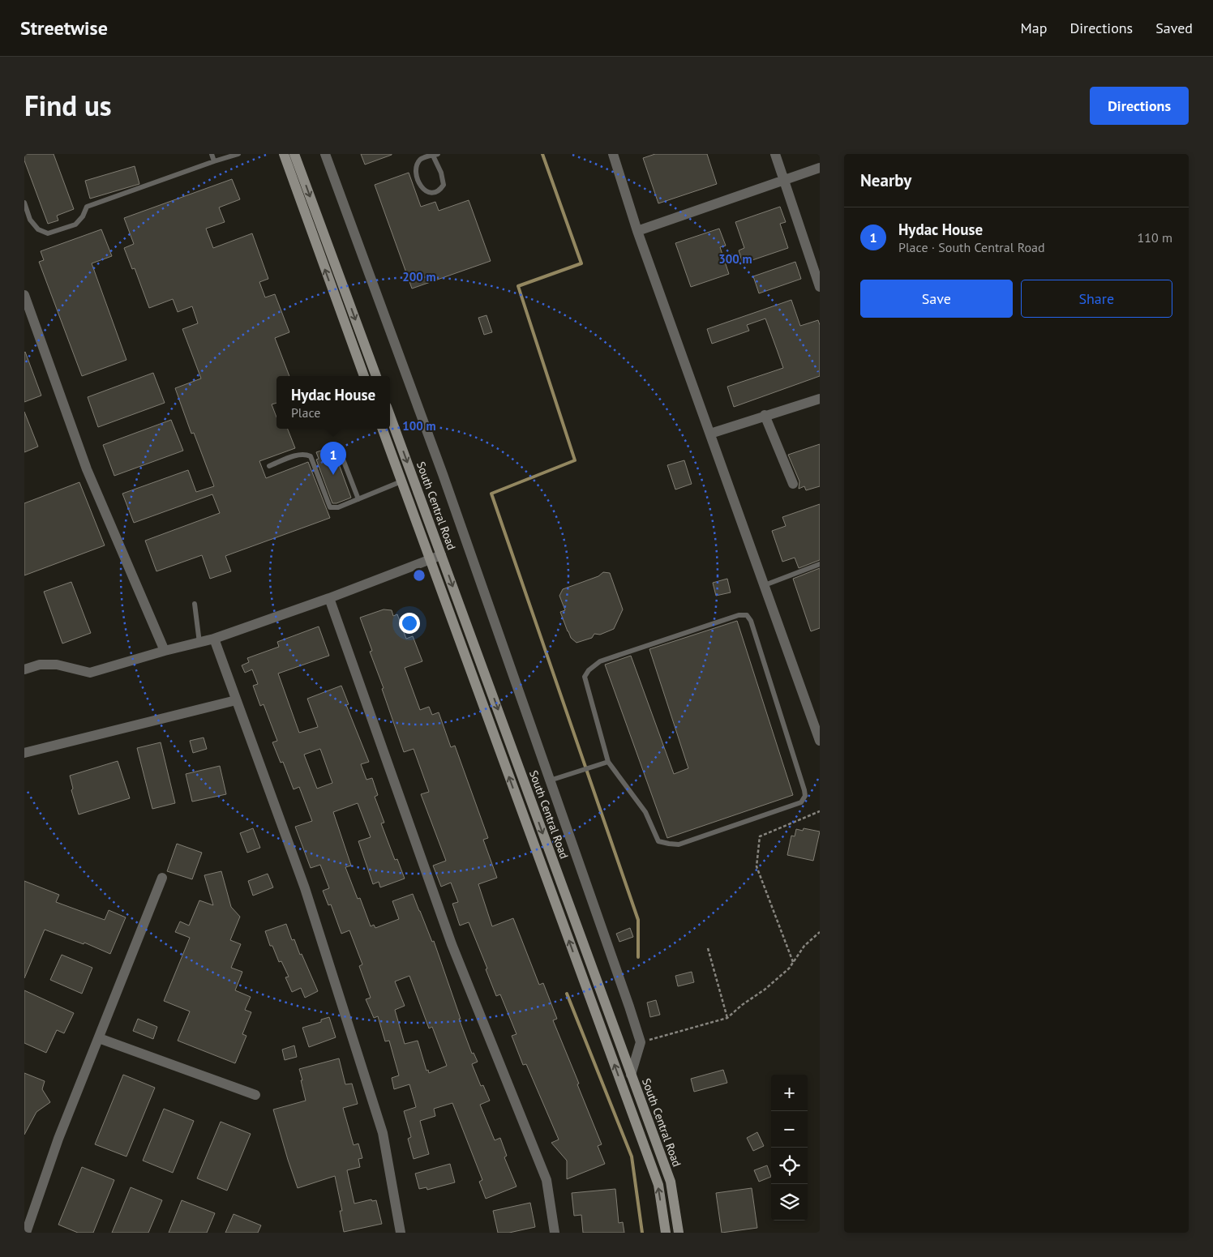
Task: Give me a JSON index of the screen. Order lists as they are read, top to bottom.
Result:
{
  "streets": {
    "main road": ["South Central Road"]
  },
  "page": {
    "header": "Streetwise",
    "nav": ["Map", "Directions", "Saved"],
    "title": "Find us",
    "buttons": [
      "Directions",
      ["Save", "Share"]
    ],
    "heading": "Nearby",
    "list": [
      {
        "mark": "1",
        "name": "Hydac House",
        "note": "Place · South Central Road",
        "value": "110 m"
      }
    ],
    "popup": ["Hydac House", "Place"],
    "pins": "1",
    "map_buttons": ["+", "−"]
  },
  "rings": ["300 m", "200 m", "100 m"]
}
